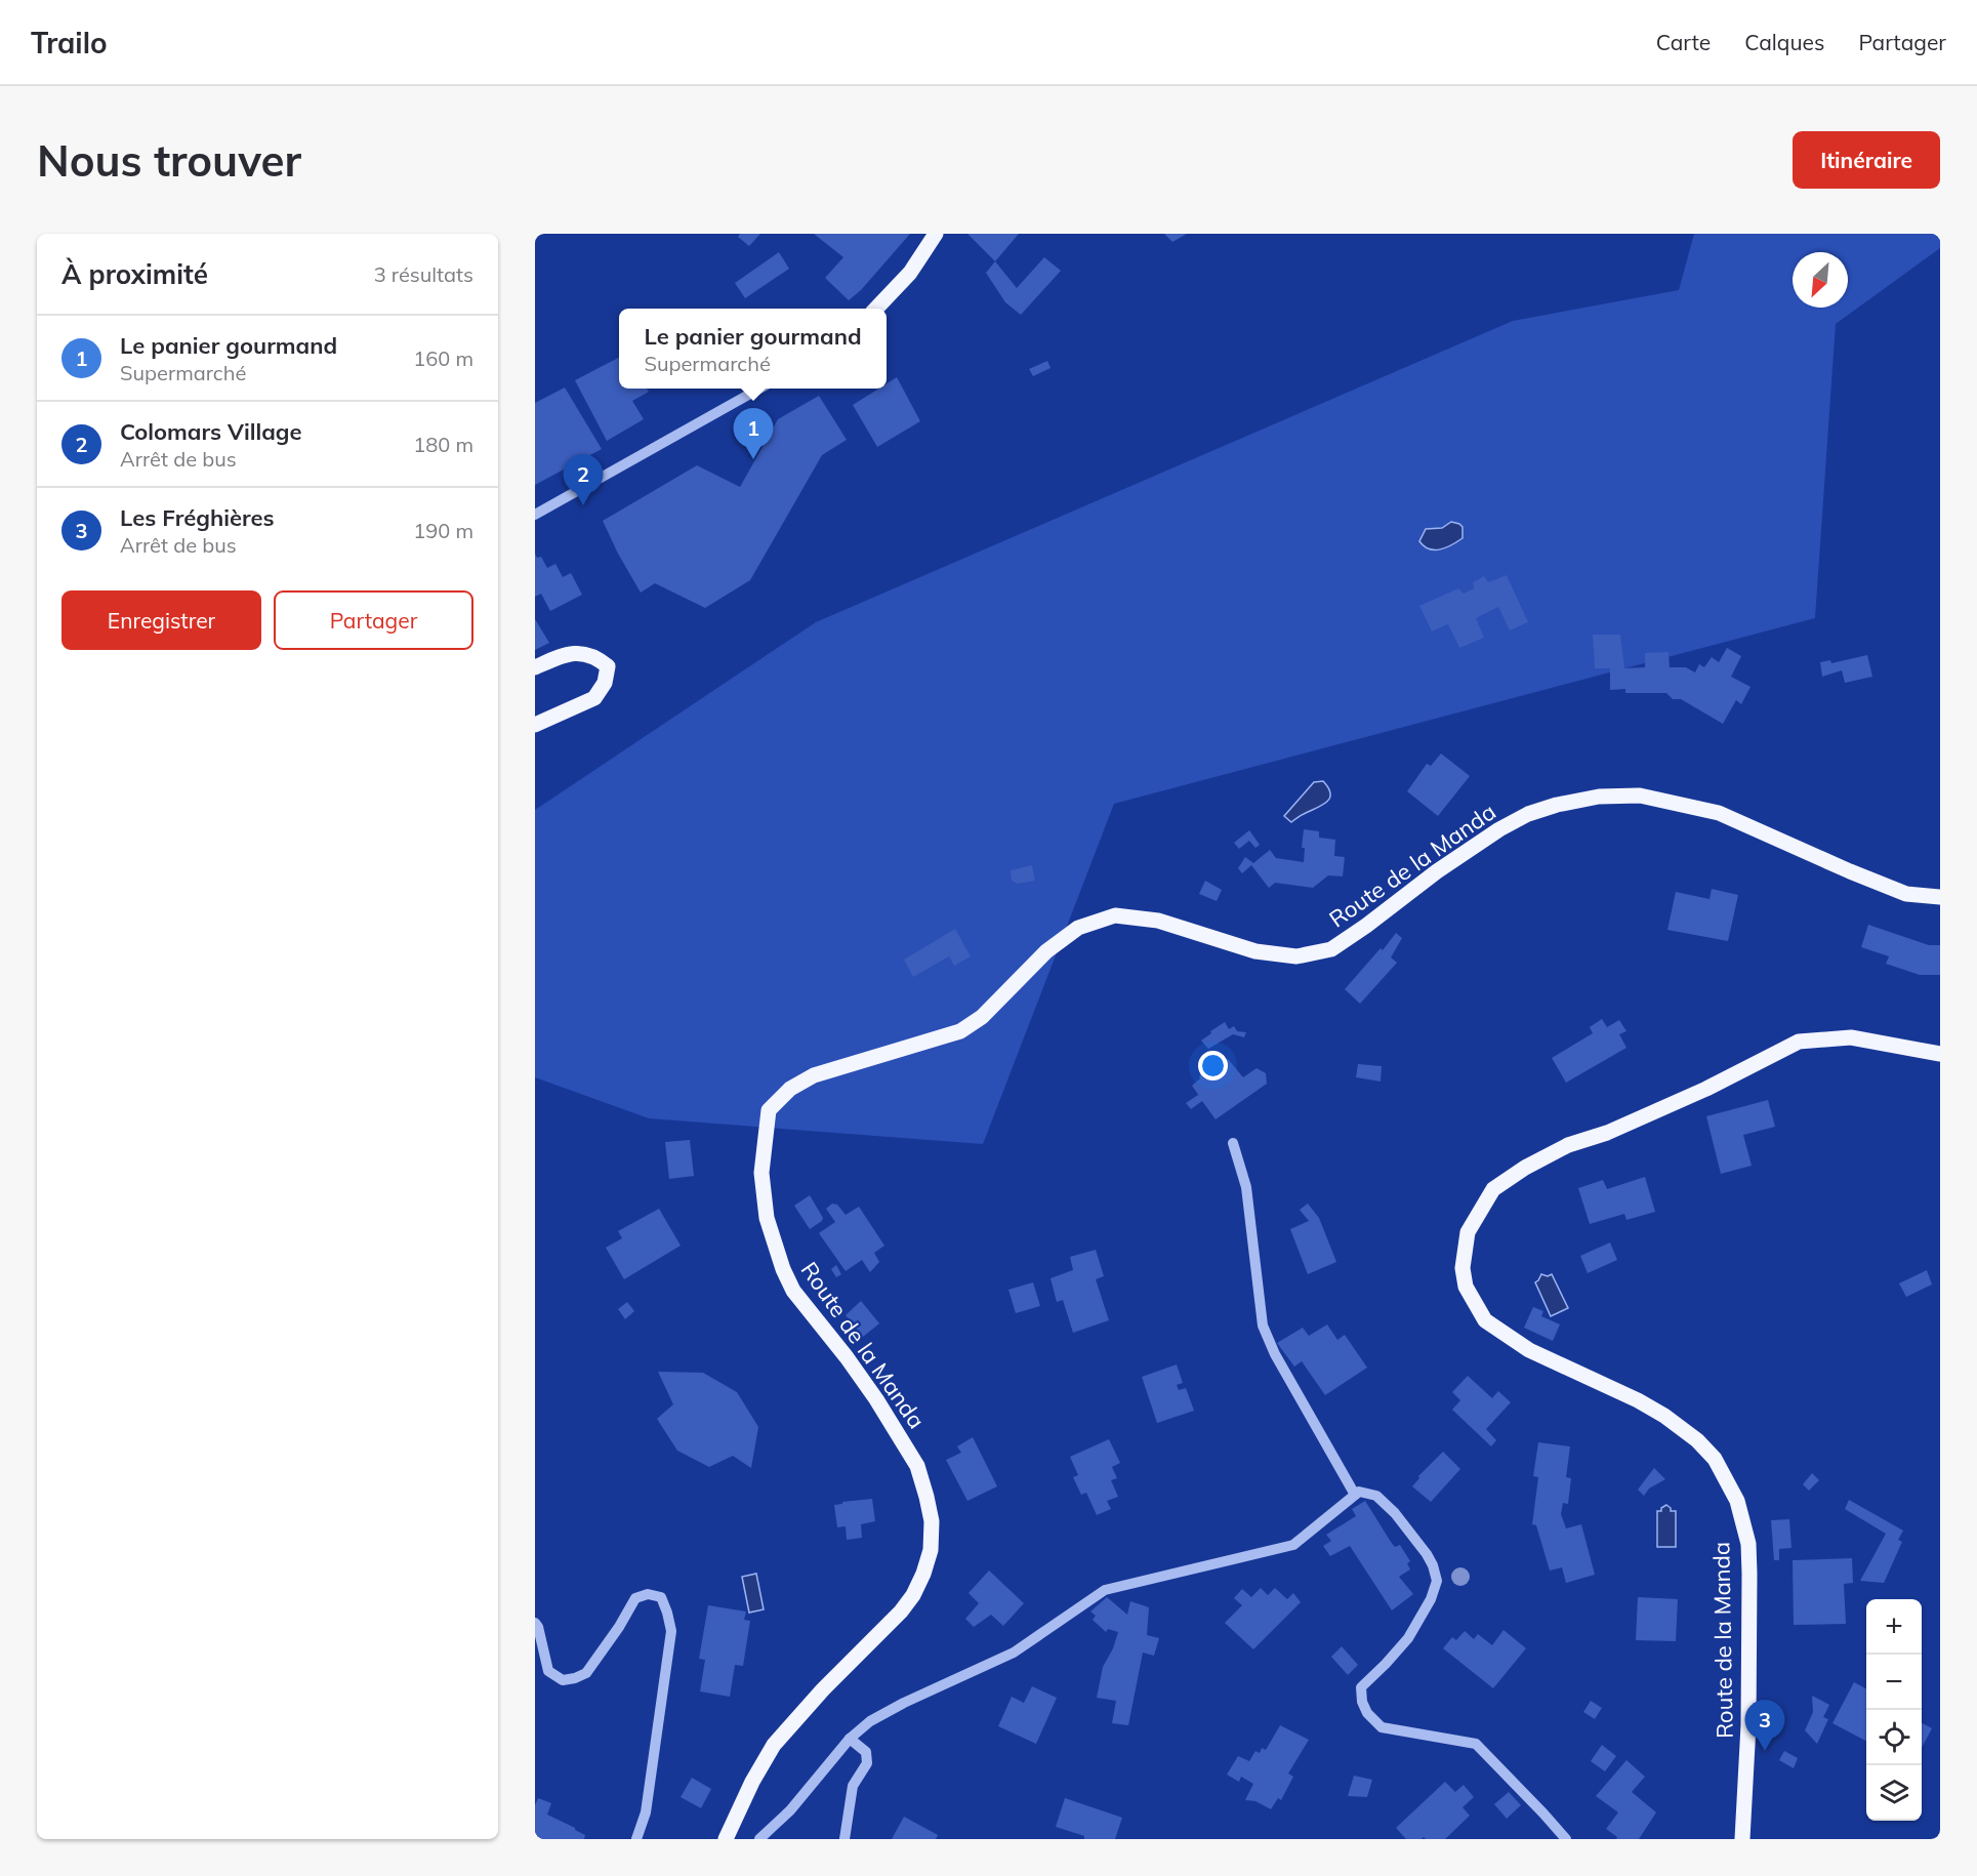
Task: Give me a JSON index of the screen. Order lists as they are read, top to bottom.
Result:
{
  "streets": {
    "main road": ["Route de la Manda"]
  },
  "north": "bottom left",
  "page": {
    "header": "Trailo",
    "nav": ["Carte", "Calques", "Partager"],
    "buttons": [
      "Itinéraire",
      ["Enregistrer", "Partager"]
    ],
    "title": "Nous trouver",
    "heading": ["À proximité", "3 résultats"],
    "popup": ["Le panier gourmand", "Supermarché"],
    "list": [
      {
        "mark": "1",
        "name": "Le panier gourmand",
        "note": "Supermarché",
        "value": "160 m"
      },
      {
        "mark": "2",
        "name": "Colomars Village",
        "note": "Arrêt de bus",
        "value": "180 m"
      },
      {
        "mark": "3",
        "name": "Les Fréghières",
        "note": "Arrêt de bus",
        "value": "190 m"
      }
    ],
    "pins": ["1", "2", "3"],
    "map_buttons": ["+", "−"]
  }
}
